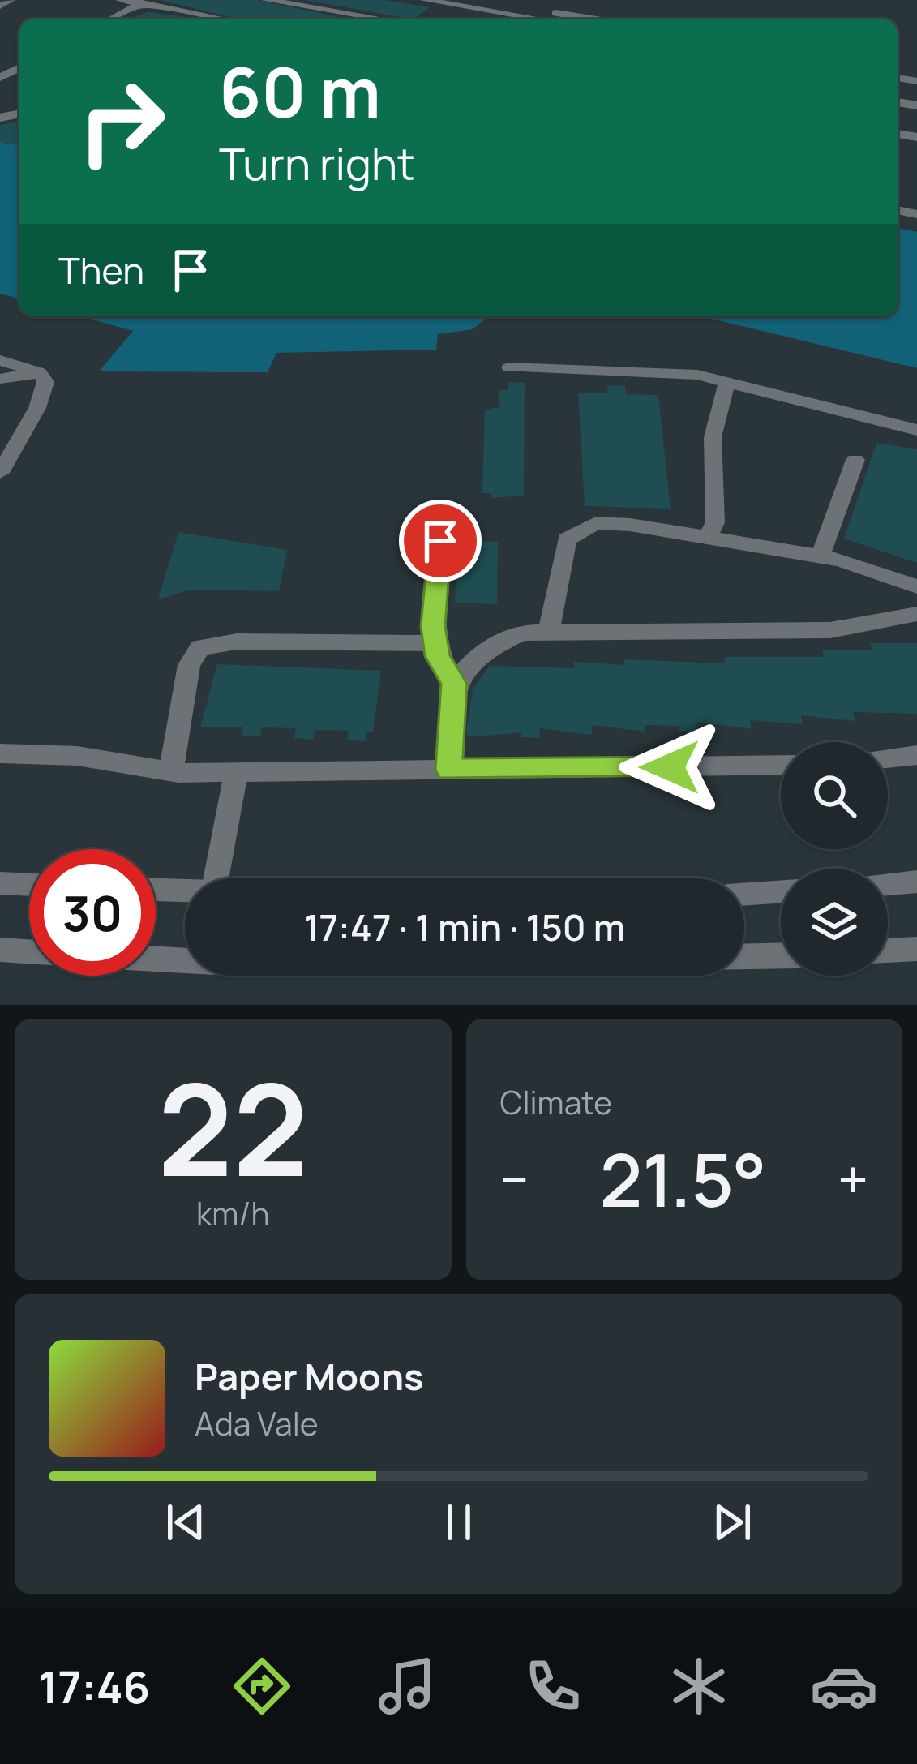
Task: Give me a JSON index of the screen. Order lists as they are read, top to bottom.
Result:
{
  "page": {
    "turn": ["60 m", "Turn right"],
    "then": "Then",
    "limit": "30",
    "trip": "17:47 · 1 min · 150 m",
    "tile": [
      ["22", "km/h"],
      "Climate"
    ],
    "heat": ["−", "21.5°", "+"],
    "song": ["Paper Moons", "Ada Vale"],
    "tabs": "17:46"
  }
}
